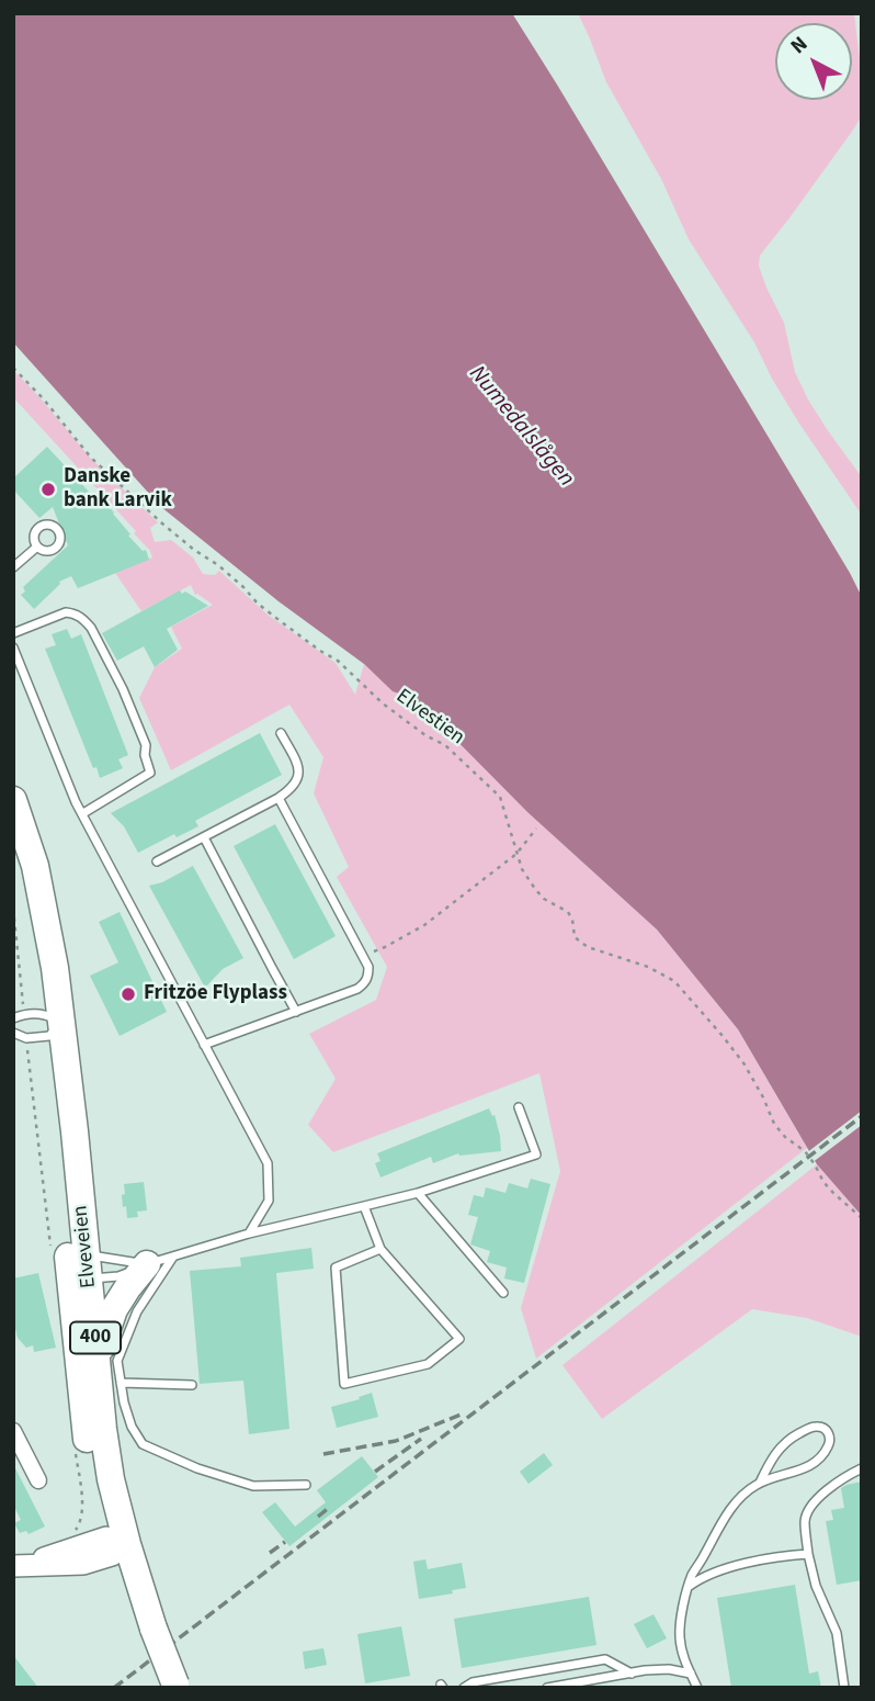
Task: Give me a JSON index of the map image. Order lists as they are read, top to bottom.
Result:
{
  "streets": {
    "highway": ["Elveveien", "400"],
    "path": ["Elvestien"]
  },
  "crossings": [
    ["Elveveien", "400"]
  ],
  "water": ["Numedalslågen"],
  "places": ["Danske bank Larvik", "Fritzöe Flyplass"],
  "north": "top left"
}
